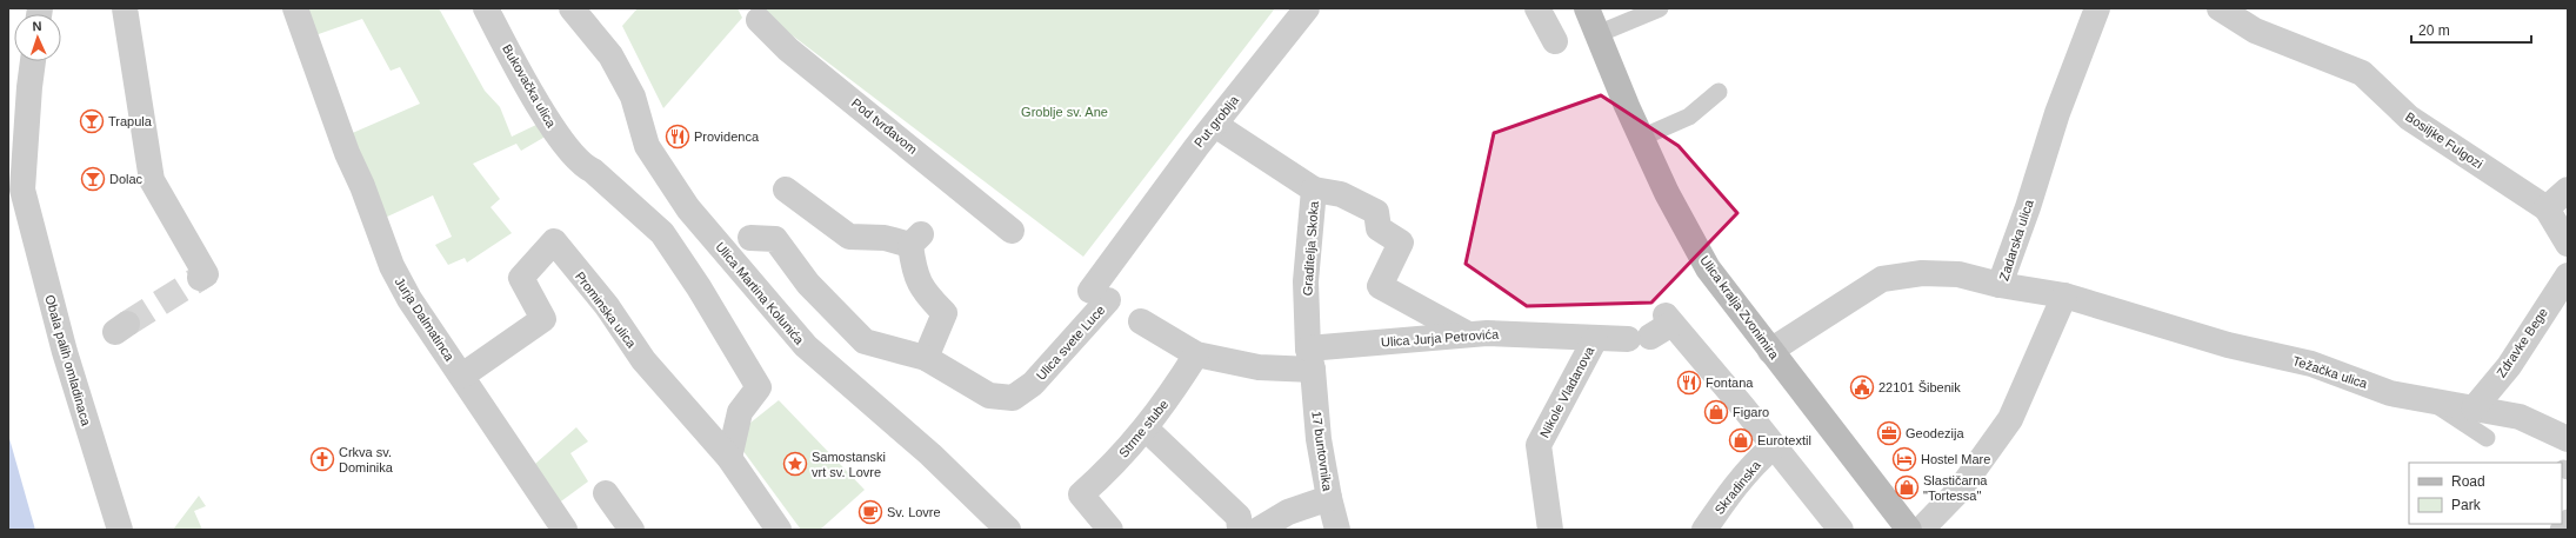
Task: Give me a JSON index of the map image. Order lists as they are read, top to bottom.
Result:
{
  "streets": {
    "main road": ["Ulica kralja Zvonimira"],
    "street": [
      "Bukovačka ulica",
      "Put groblja",
      "Pod tvrđavom",
      "Bosiljke Fulgozi",
      "Zadarska ulica",
      "Graditelja Skoka",
      "Ulica Martina Kolunića",
      "Prominska ulica",
      "Jurja Dalmatinca",
      "Ulica Jurja Petrovića",
      "Ulica svete Luce",
      "Zdravke Bege",
      "Obala palih omladinaca",
      "Težačka ulica",
      "Nikole Vladanova",
      "Strme stube",
      "17 buntovnika",
      "Skradinska"
    ]
  },
  "crossings": [
    ["Bukovačka ulica", "Prominska ulica"],
    ["Put groblja", "Graditelja Skoka"],
    ["Put groblja", "Ulica svete Luce"],
    ["Zadarska ulica", "Težačka ulica"],
    ["Graditelja Skoka", "Ulica Jurja Petrovića"],
    ["Graditelja Skoka", "17 buntovnika"],
    ["Prominska ulica", "Jurja Dalmatinca"],
    ["Ulica Jurja Petrovića", "Nikole Vladanova"],
    ["Ulica Jurja Petrovića", "Strme stube"],
    ["Ulica Jurja Petrovića", "17 buntovnika"],
    ["Ulica Jurja Petrovića", "Skradinska"],
    ["Zdravke Bege", "Težačka ulica"]
  ],
  "parks": ["Groblje sv. Ane"],
  "places": {
    "bar": ["Trapula", "Dolac"],
    "restaurant": ["Providenca", "Fontana"],
    "public building": ["22101 Šibenik"],
    "shop": ["Figaro", "Eurotextil", "Slastičarna \"Tortessa\""],
    "office": ["Geodezija"],
    "church": ["Crkva sv. Dominika"],
    "hotel": ["Hostel Mare"],
    "place": ["Samostanski vrt sv. Lovre"],
    "cafe": ["Sv. Lovre"]
  },
  "legend": ["Road", "Park"],
  "scale_bar": "20 m",
  "north": "top"
}
